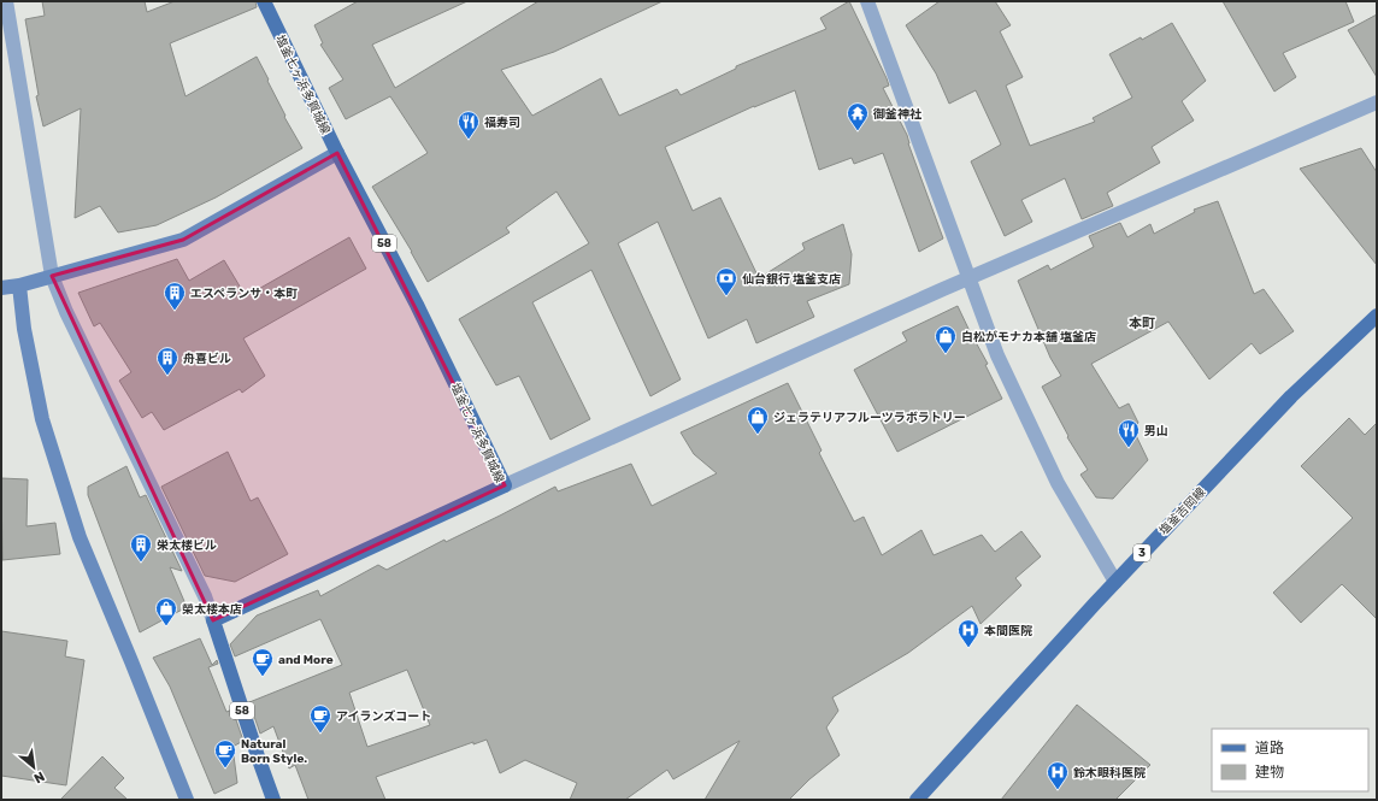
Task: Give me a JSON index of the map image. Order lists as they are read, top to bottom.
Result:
{
  "streets": {
    "main road": [
      "塩釜七ヶ浜多賀城線",
      "58",
      "塩釜吉岡線",
      "3"
    ]
  },
  "crossings": [
    ["塩釜七ヶ浜多賀城線", "58"]
  ],
  "districts": ["本町"],
  "places": {
    "temple": ["御釜神社"],
    "restaurant": ["福寿司", "男山"],
    "bank": ["仙台銀行 塩釜支店"],
    "building": ["エスペランサ・本町", "舟喜ビル", "栄太楼ビル"],
    "shop": ["白松がモナカ本舗 塩釜店", "ジェラテリアフルーツラボラトリー", "榮太楼本店"],
    "hospital": ["本間医院", "鈴木眼科医院"],
    "cafe": ["and More", "アイランズコート", "Natural Born Style."]
  },
  "legend": ["道路", "建物"],
  "north": "bottom right"
}
